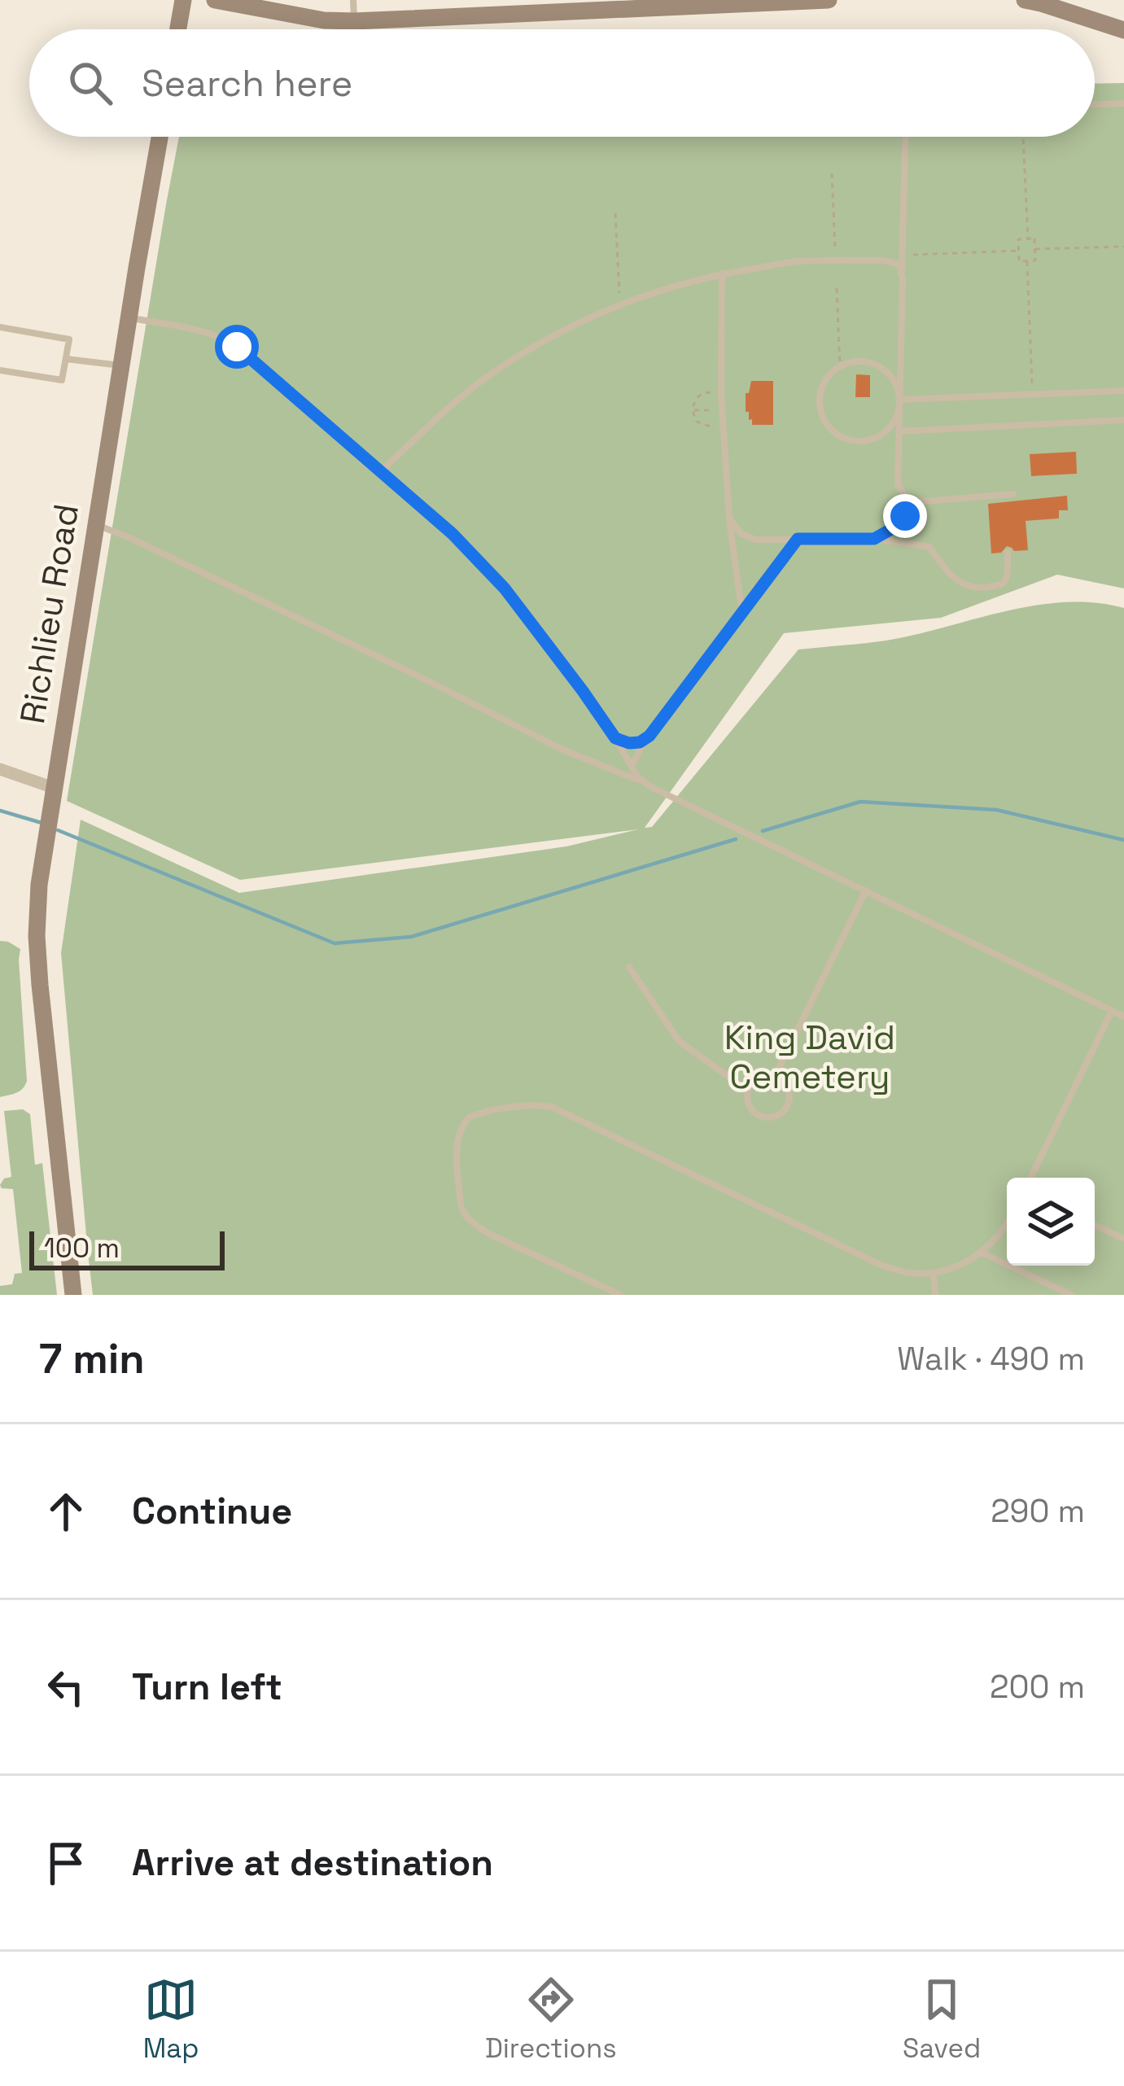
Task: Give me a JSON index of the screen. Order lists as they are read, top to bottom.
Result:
{
  "streets": {
    "main road": ["Richlieu Road"]
  },
  "parks": ["King David Cemetery"],
  "scale_bar": "100 m",
  "page": {
    "search": "Search here",
    "scale": "100 m",
    "heading": ["7 min", "Walk · 490 m"],
    "list": [
      ["Continue", "290 m"],
      ["Turn left", "200 m"],
      "Arrive at destination"
    ],
    "nav": ["Map", "Directions", "Saved"]
  }
}
